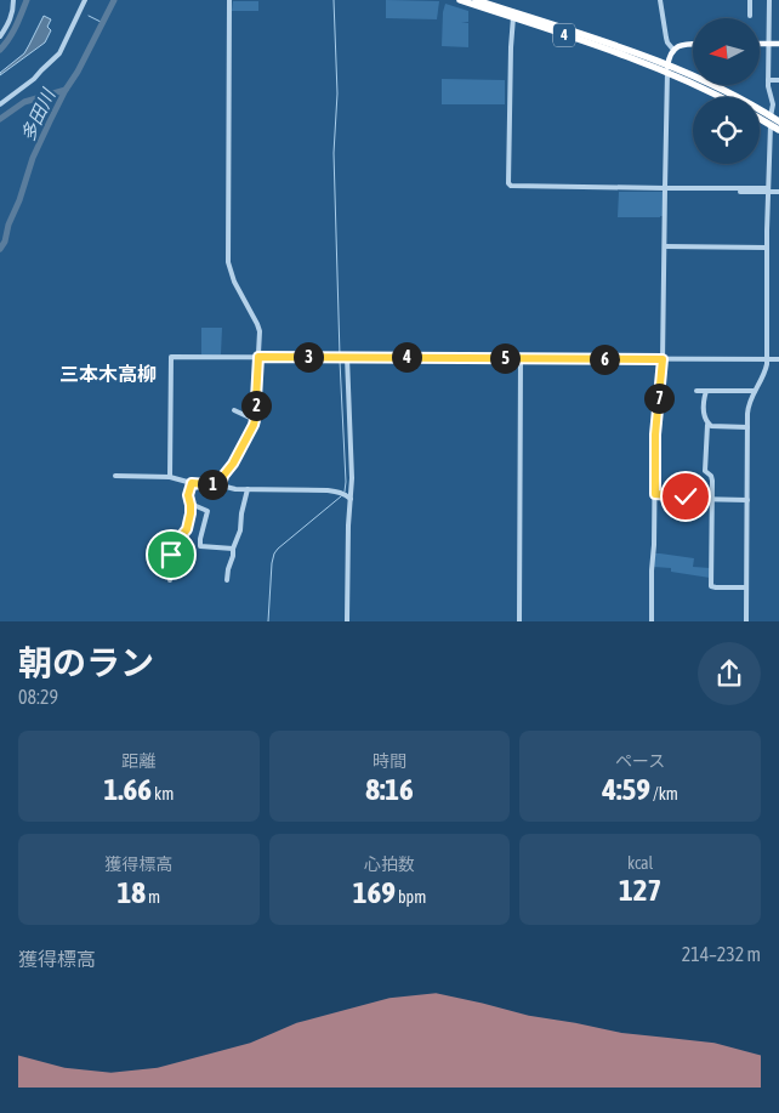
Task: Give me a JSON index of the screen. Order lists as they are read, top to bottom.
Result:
{
  "streets": {
    "highway": ["4"]
  },
  "districts": ["三本木高柳"],
  "water": ["多田川"],
  "north": "left",
  "page": {
    "pins": [
      "3",
      "4",
      "5",
      "6",
      "7",
      "2",
      "1"
    ],
    "heading": ["朝のラン", "08:29"],
    "stats": [
      ["距離", "1.66 km"],
      ["時間", "8:16"],
      ["ペース", "4:59 /km"],
      ["獲得標高", "18 m"],
      ["心拍数", "169 bpm"],
      ["kcal", "127"]
    ],
    "chart": ["獲得標高", "214–232 m"]
  }
}
